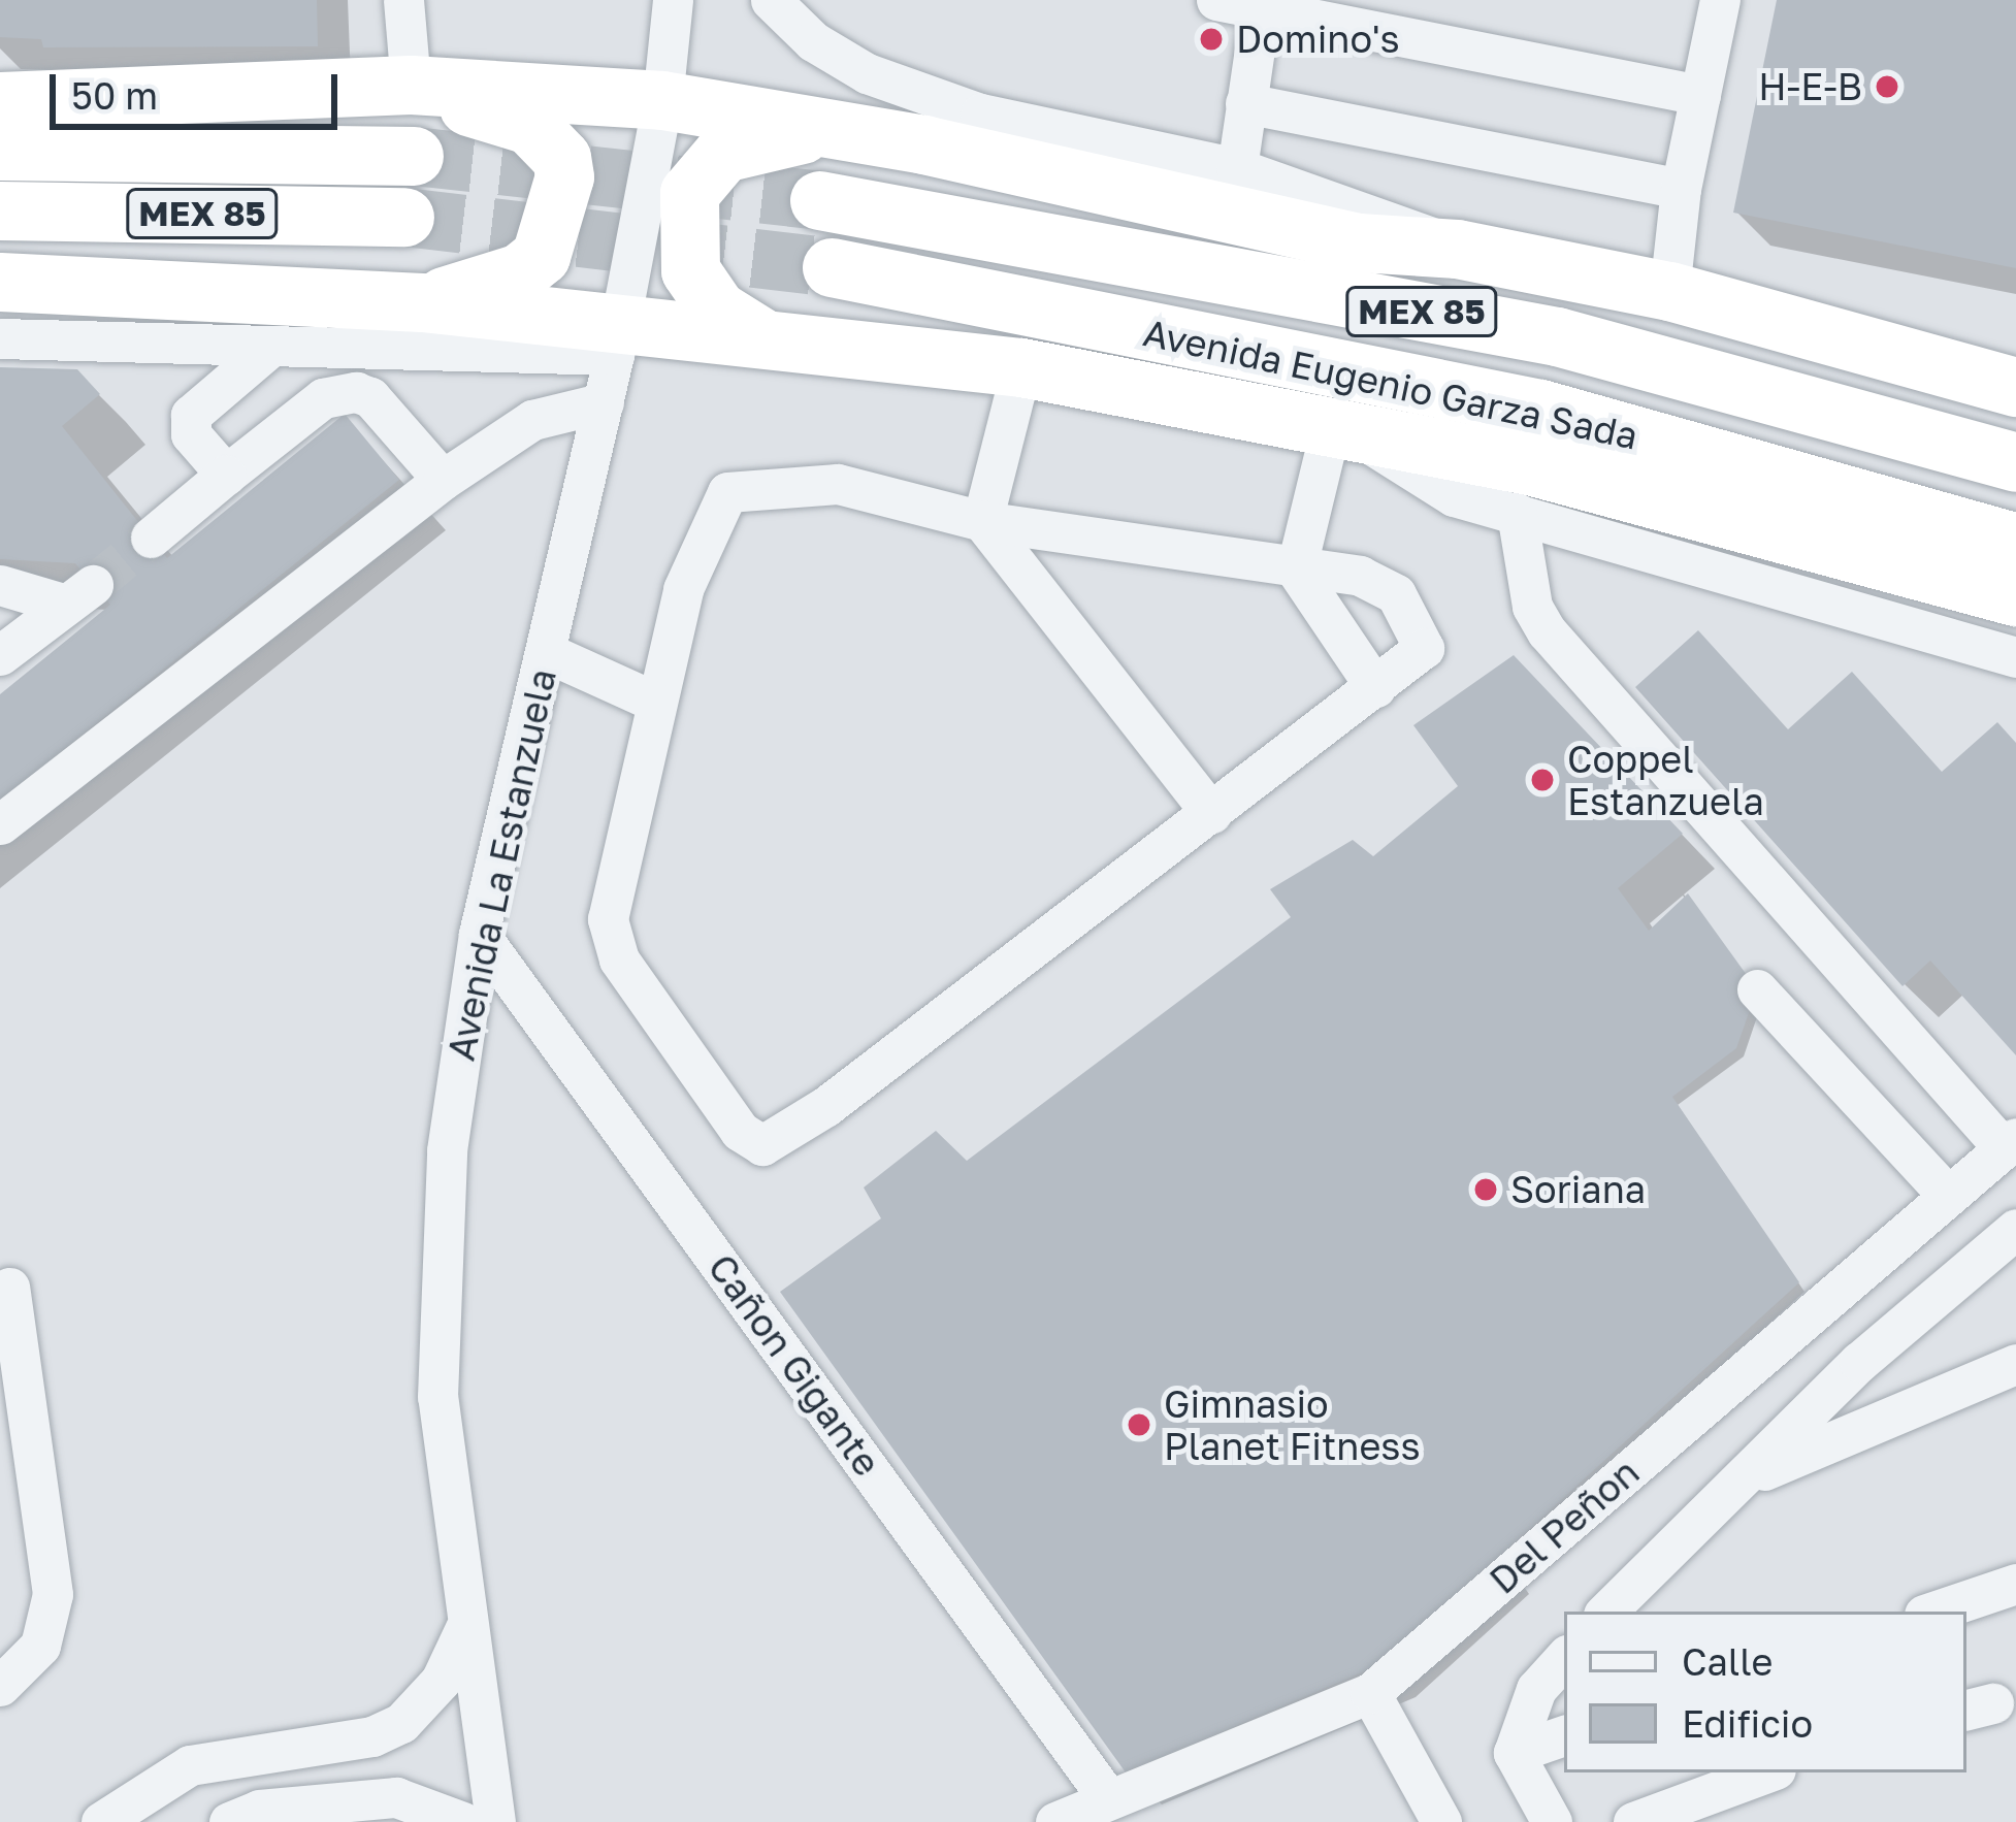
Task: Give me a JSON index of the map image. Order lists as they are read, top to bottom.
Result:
{
  "streets": {
    "highway": ["MEX 85", "Avenida Eugenio Garza Sada"],
    "street": ["Avenida La Estanzuela", "Cañon Gigante", "Del Peñon"]
  },
  "crossings": [
    ["Avenida La Estanzuela", "Cañon Gigante"],
    ["Cañon Gigante", "Del Peñon"]
  ],
  "places": [
    "Domino's",
    "H-E-B",
    "Coppel Estanzuela",
    "Soriana",
    "Gimnasio Planet Fitness"
  ],
  "legend": ["Calle", "Edificio"],
  "scale_bar": "50 m"
}
